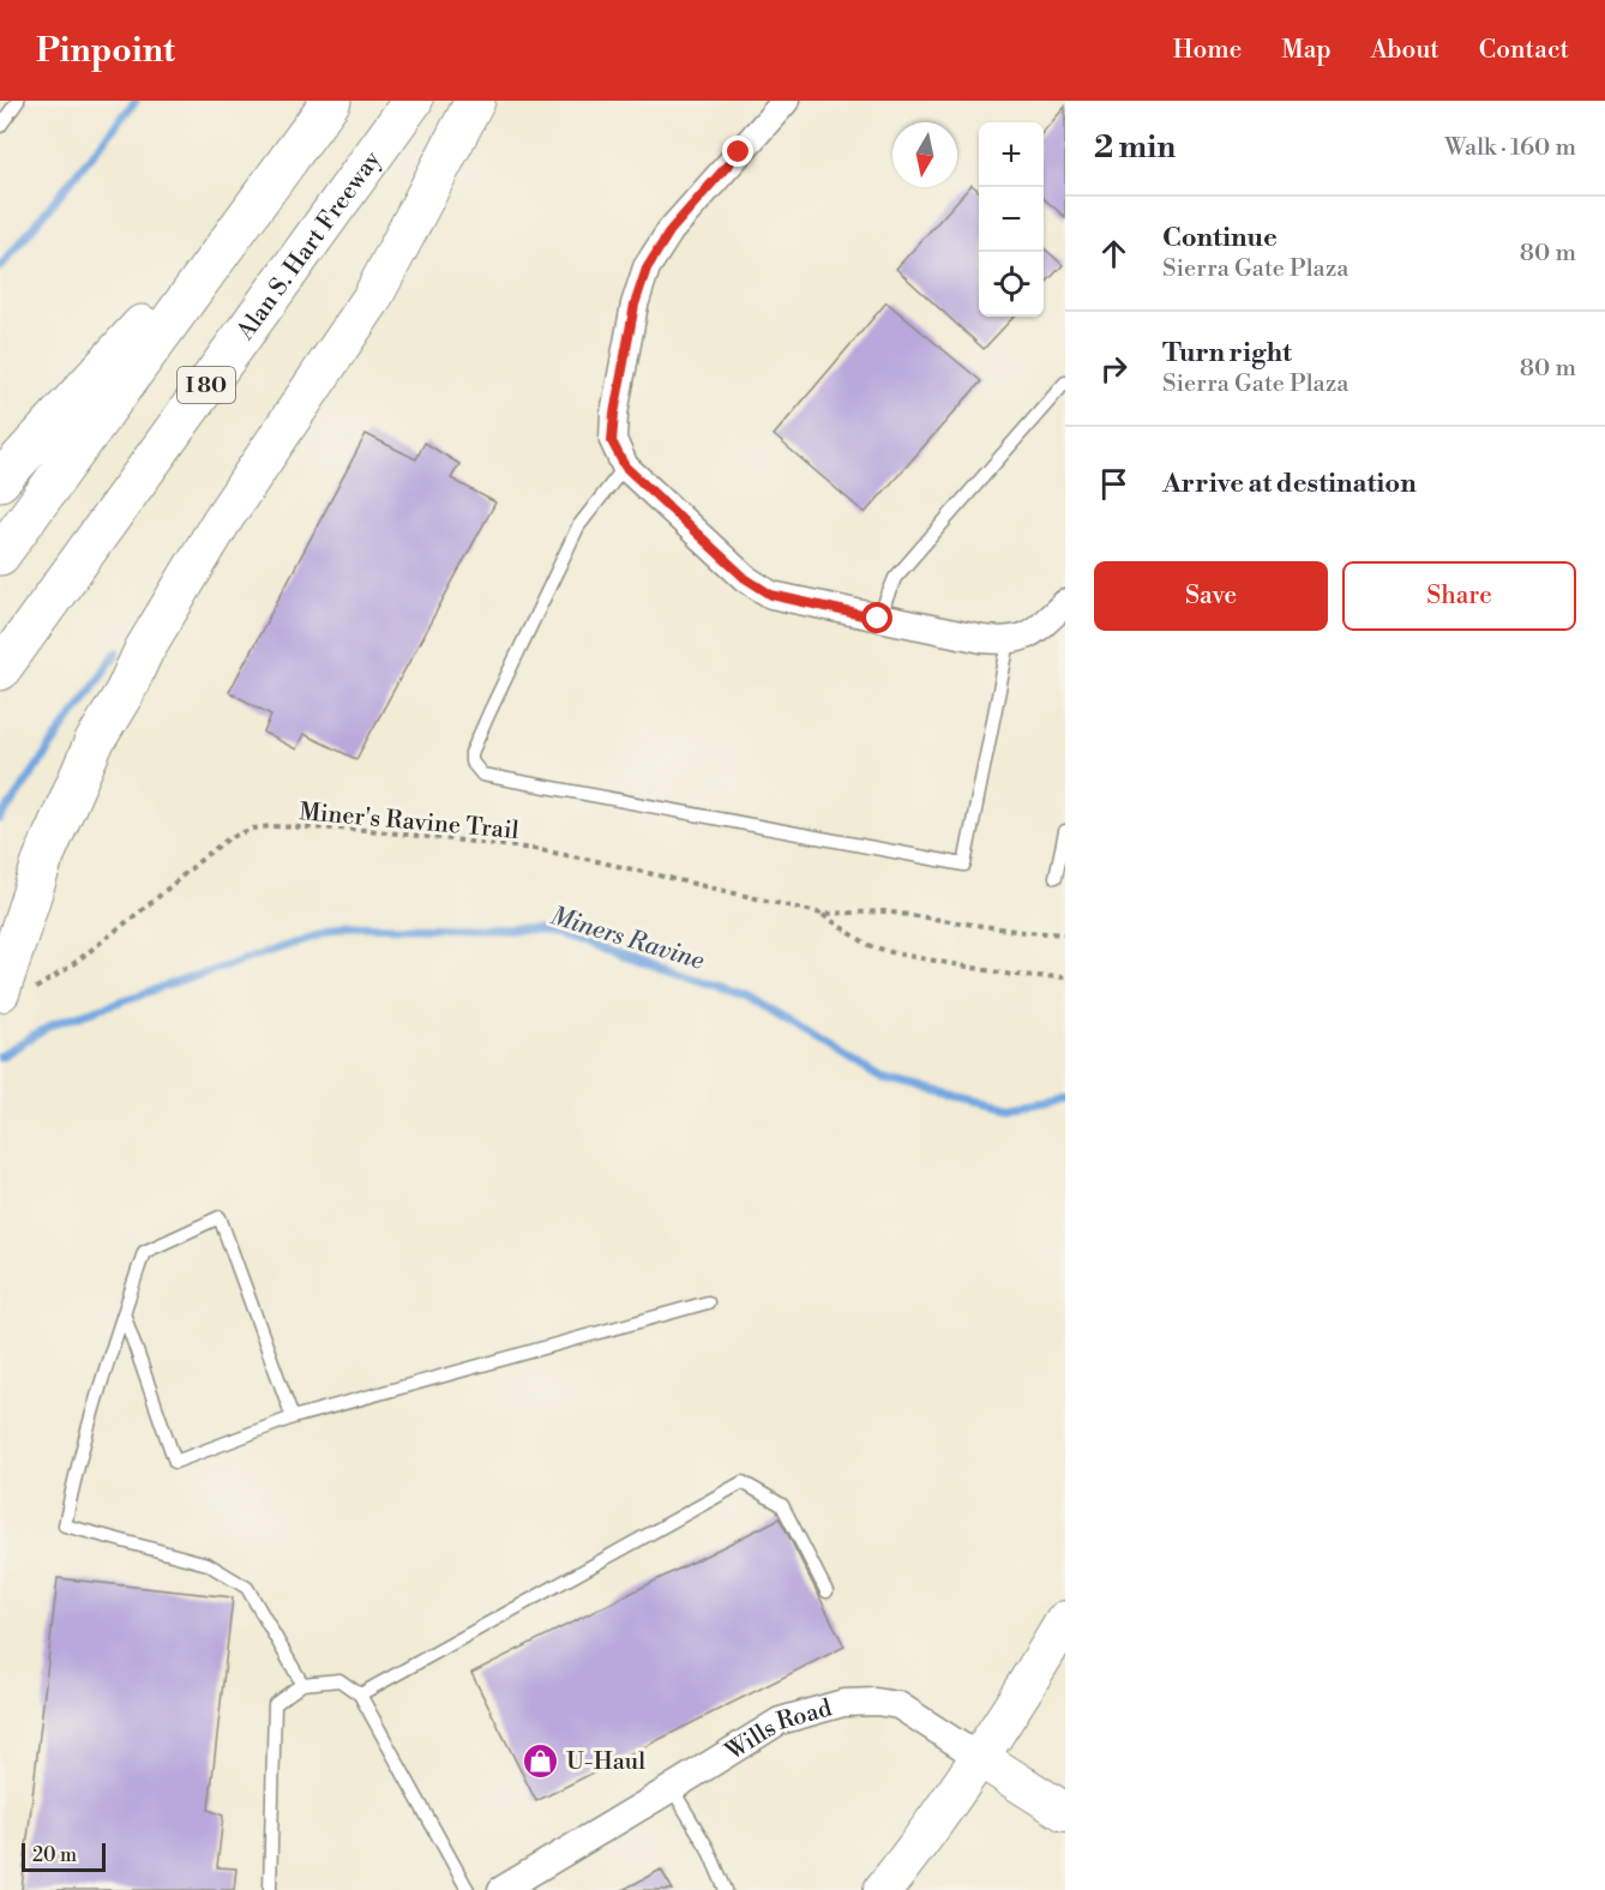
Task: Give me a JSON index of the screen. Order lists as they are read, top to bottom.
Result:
{
  "streets": {
    "highway": ["Alan S. Hart Freeway", "I 80"],
    "main road": ["Wills Road"],
    "path": ["Miner's Ravine Trail"]
  },
  "water": ["Miners Ravine"],
  "places": {
    "shop": ["U-Haul"]
  },
  "scale_bar": "20 m",
  "north": "bottom",
  "page": {
    "header": "Pinpoint",
    "nav": [
      "Home",
      "Map",
      "About",
      "Contact"
    ],
    "heading": ["2 min", "Walk · 160 m"],
    "map_buttons": ["+", "−"],
    "list": [
      ["Continue", "Sierra Gate Plaza", "80 m"],
      ["Turn right", "Sierra Gate Plaza", "80 m"],
      "Arrive at destination"
    ],
    "buttons": ["Save", "Share"],
    "scale": "20 m"
  }
}
